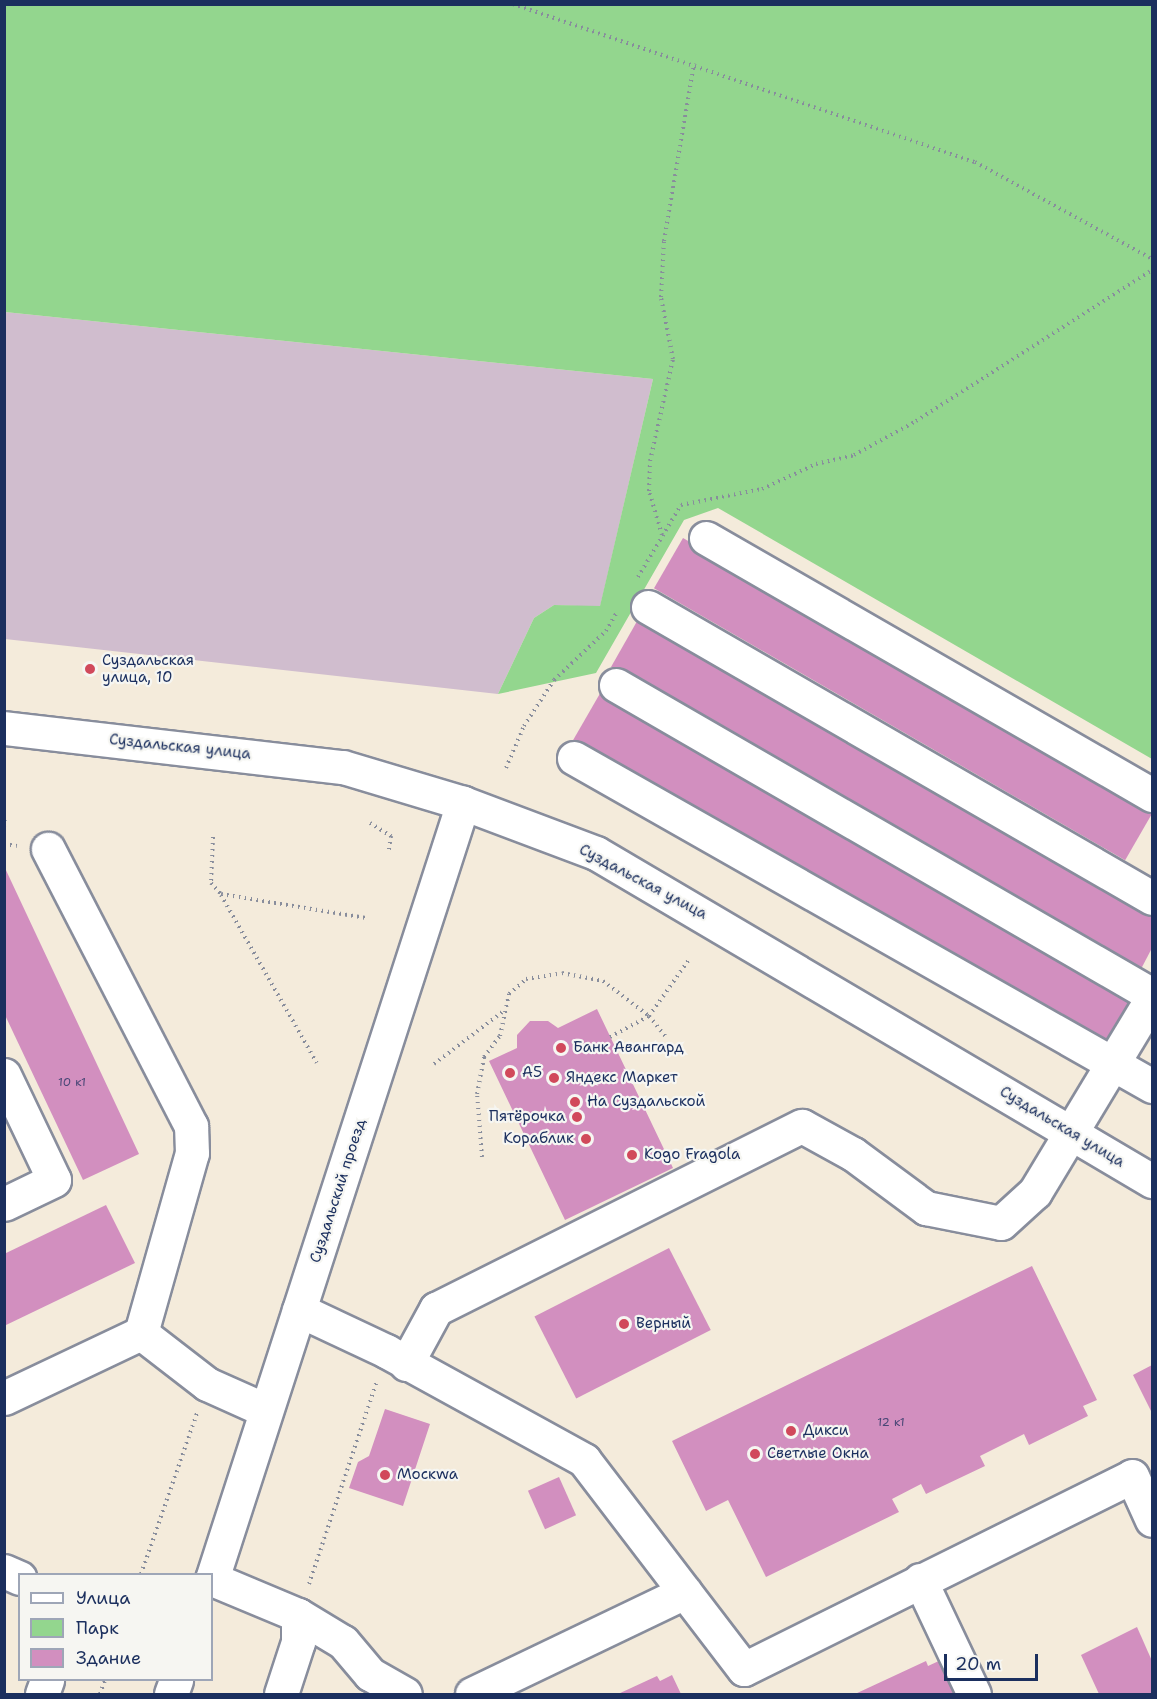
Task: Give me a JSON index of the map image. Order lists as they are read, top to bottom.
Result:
{
  "streets": {
    "street": ["Суздальская улица", "Суздальский проезд"]
  },
  "crossings": [
    ["Суздальская улица", "Суздальский проезд"]
  ],
  "places": [
    "Суздальская улица, 10",
    "Банк Авангард",
    "А5",
    "Яндекс Маркет",
    "На Суздальской",
    "Пятёрочка",
    "Кораблик",
    "Kogo Fragola",
    "Верный",
    "Дикси",
    "Светлые Окна",
    "Москwa"
  ],
  "house_numbers": ["10 к1", "12 к1"],
  "legend": ["Улица", "Парк", "Здание"],
  "scale_bar": "20 m"
}
